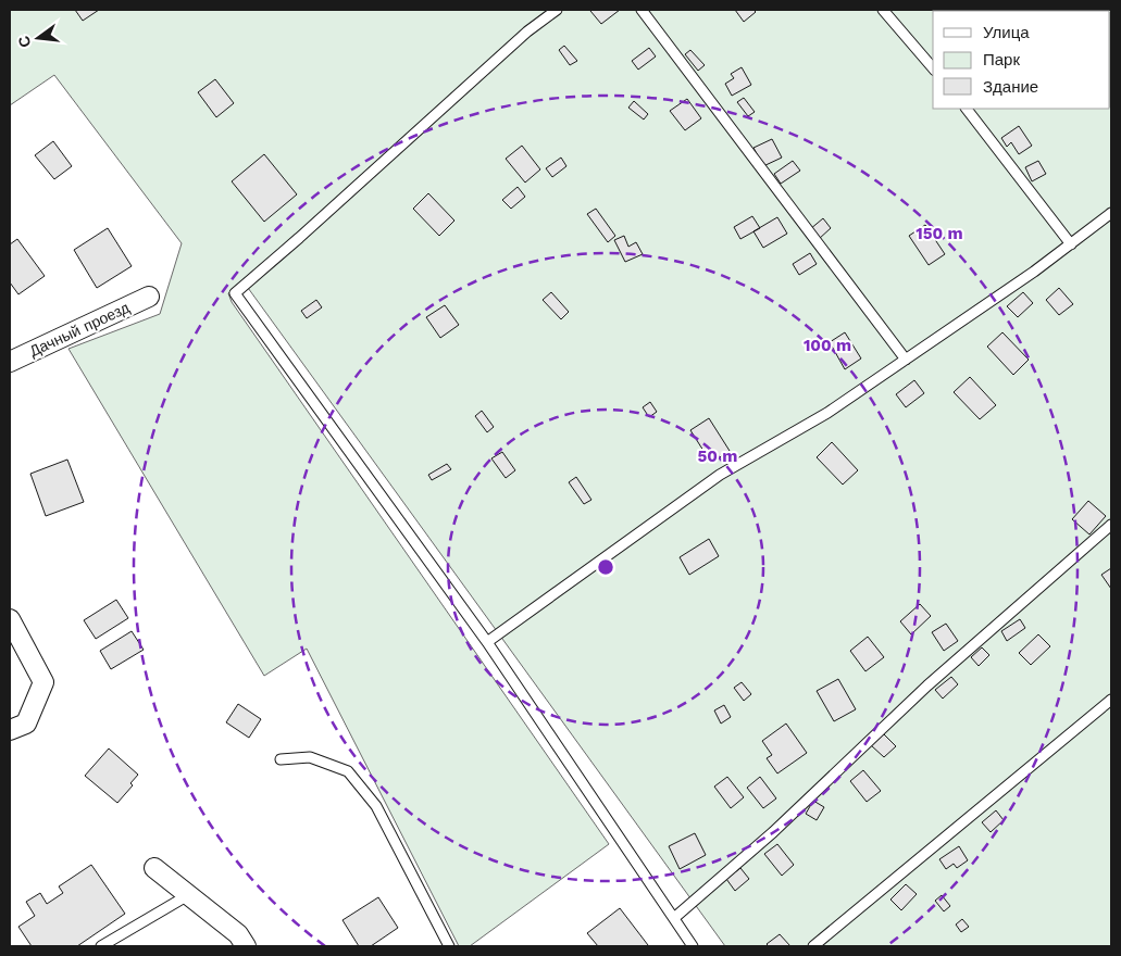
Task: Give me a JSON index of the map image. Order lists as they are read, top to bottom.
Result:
{
  "streets": {
    "street": ["Дачный проезд"]
  },
  "legend": ["Улица", "Парк", "Здание"],
  "north": "left",
  "rings": ["150 m", "100 m", "50 m"]
}
